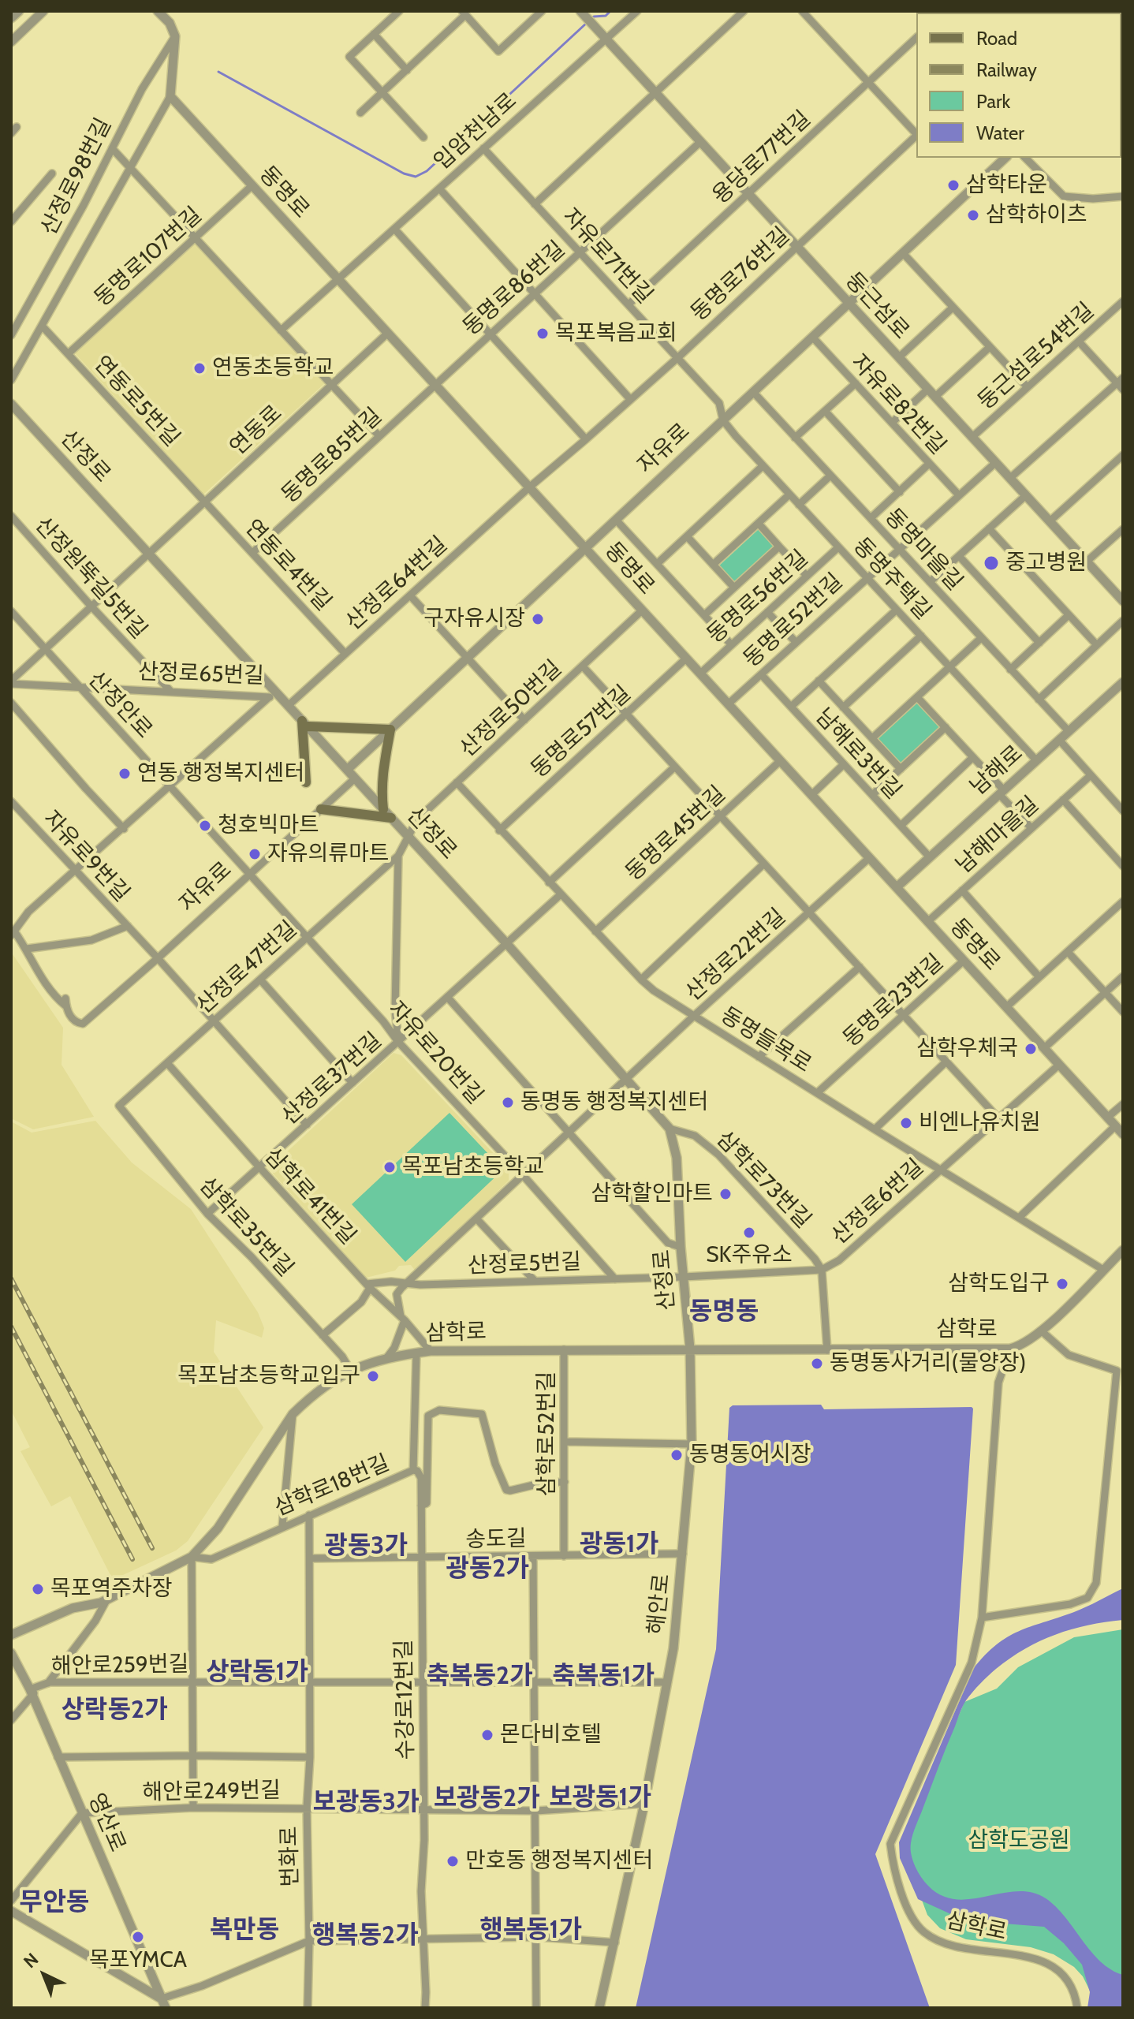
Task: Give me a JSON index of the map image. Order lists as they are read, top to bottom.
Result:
{
  "streets": {
    "street": [
      "입암천남로",
      "용당로77번길",
      "산정로98번길",
      "동명로",
      "자유로71번길",
      "동명로107번길",
      "동명로76번길",
      "동명로86번길",
      "둥근섬로",
      "둥근섬로54번길",
      "연동로5번길",
      "자유로82번길",
      "연동로",
      "자유로",
      "동명로85번길",
      "산정로",
      "동명마을길",
      "연동로4번길",
      "산정원뚝길5번길",
      "동명주택길",
      "산정로64번길",
      "동명로56번길",
      "동명로52번길",
      "산정로65번길",
      "산정안로",
      "산정로50번길",
      "동명로57번길",
      "남해로3번길",
      "남해로",
      "동명로45번길",
      "남해마을길",
      "자유로9번길",
      "산정로22번길",
      "산정로47번길",
      "동명로23번길",
      "동명들목로",
      "자유로20번길",
      "산정로37번길",
      "삼학로73번길",
      "삼학로41번길",
      "산정로6번길",
      "삼학로35번길",
      "산정로5번길",
      "삼학로",
      "삼학로52번길",
      "삼학로18번길",
      "송도길",
      "해안로",
      "해안로259번길",
      "수강로12번길",
      "해안로249번길",
      "영산로",
      "번화로"
    ]
  },
  "crossings": [
    ["입암천남로", "동명로"],
    ["입암천남로", "자유로71번길"],
    ["입암천남로", "둥근섬로"],
    ["용당로77번길", "자유로71번길"],
    ["용당로77번길", "둥근섬로"],
    ["동명로", "동명로107번길"],
    ["동명로", "동명로76번길"],
    ["동명로", "동명로86번길"],
    ["동명로", "연동로"],
    ["동명로", "자유로"],
    ["동명로", "동명로85번길"],
    ["동명로", "산정로64번길"],
    ["동명로", "동명로56번길"],
    ["동명로", "동명로52번길"],
    ["동명로", "산정로50번길"],
    ["동명로", "동명로57번길"],
    ["동명로", "남해로"],
    ["동명로", "동명로45번길"],
    ["동명로", "남해마을길"],
    ["동명로", "산정로22번길"],
    ["동명로", "동명로23번길"],
    ["동명로", "산정로6번길"],
    ["자유로71번길", "동명로76번길"],
    ["자유로71번길", "동명로86번길"],
    ["자유로71번길", "자유로"],
    ["자유로71번길", "동명주택길"],
    ["동명로107번길", "연동로5번길"],
    ["동명로76번길", "둥근섬로"],
    ["동명로76번길", "산정로64번길"],
    ["동명로86번길", "둥근섬로"],
    ["동명로86번길", "동명로85번길"],
    ["둥근섬로", "둥근섬로54번길"],
    ["둥근섬로", "자유로"],
    ["둥근섬로", "동명로52번길"],
    ["연동로5번길", "연동로"],
    ["연동로5번길", "연동로4번길"],
    ["자유로82번길", "자유로"],
    ["자유로82번길", "동명로52번길"],
    ["연동로", "산정로"],
    ["연동로", "연동로4번길"],
    ["연동로", "산정원뚝길5번길"],
    ["연동로", "산정로65번길"],
    ["연동로", "산정안로"],
    ["자유로", "산정로"],
    ["자유로", "동명마을길"],
    ["자유로", "동명주택길"],
    ["자유로", "자유로9번길"],
    ["자유로", "자유로20번길"],
    ["동명로85번길", "연동로4번길"],
    ["산정로", "산정로64번길"],
    ["산정로", "산정로65번길"],
    ["산정로", "산정로50번길"],
    ["산정로", "산정로22번길"],
    ["산정로", "산정로37번길"],
    ["산정로", "삼학로73번길"],
    ["산정로", "산정로6번길"],
    ["산정로", "산정로5번길"],
    ["산정로", "삼학로"],
    ["산정로", "해안로"],
    ["동명마을길", "동명로52번길"],
    ["동명마을길", "남해로"],
    ["연동로4번길", "산정로64번길"],
    ["산정원뚝길5번길", "산정로65번길"],
    ["동명주택길", "동명로56번길"],
    ["동명주택길", "동명로52번길"],
    ["동명주택길", "남해로"],
    ["동명로52번길", "남해로3번길"],
    ["산정로65번길", "산정안로"],
    ["산정안로", "자유로20번길"],
    ["산정로50번길", "산정로47번길"],
    ["산정로50번길", "동명들목로"],
    ["동명로57번길", "동명들목로"],
    ["남해로3번길", "남해로"],
    ["동명로45번길", "동명들목로"],
    ["자유로9번길", "산정로47번길"],
    ["자유로9번길", "산정로37번길"],
    ["산정로22번길", "동명들목로"],
    ["산정로22번길", "자유로20번길"],
    ["산정로22번길", "산정로5번길"],
    ["산정로47번길", "자유로20번길"],
    ["산정로47번길", "삼학로41번길"],
    ["산정로47번길", "삼학로35번길"],
    ["동명로23번길", "동명들목로"],
    ["동명들목로", "산정로37번길"],
    ["동명들목로", "산정로6번길"],
    ["동명들목로", "삼학로"],
    ["자유로20번길", "산정로37번길"],
    ["자유로20번길", "산정로5번길"],
    ["산정로37번길", "삼학로41번길"],
    ["산정로37번길", "삼학로35번길"],
    ["삼학로73번길", "산정로6번길"],
    ["삼학로41번길", "산정로5번길"],
    ["삼학로41번길", "삼학로"],
    ["산정로6번길", "산정로5번길"],
    ["삼학로35번길", "삼학로"],
    ["삼학로", "삼학로52번길"],
    ["삼학로", "삼학로18번길"],
    ["삼학로", "해안로"],
    ["삼학로52번길", "송도길"],
    ["삼학로18번길", "수강로12번길"],
    ["삼학로18번길", "번화로"],
    ["송도길", "해안로"],
    ["송도길", "수강로12번길"],
    ["송도길", "번화로"],
    ["해안로", "해안로259번길"],
    ["해안로", "해안로249번길"],
    ["해안로259번길", "수강로12번길"],
    ["해안로259번길", "번화로"],
    ["수강로12번길", "해안로249번길"],
    ["해안로249번길", "영산로"],
    ["해안로249번길", "번화로"]
  ],
  "districts": [
    "동명동",
    "광동1가",
    "광동3가",
    "광동2가",
    "상락동1가",
    "축복동2가",
    "축복동1가",
    "상락동2가",
    "보광동1가",
    "보광동2가",
    "보광동3가",
    "무안동",
    "복만동",
    "행복동1가",
    "행복동2가"
  ],
  "parks": ["삼학도공원"],
  "places": [
    "삼학타운",
    "삼학하이츠",
    "목포복음교회",
    "연동초등학교",
    "중고병원",
    "구자유시장",
    "연동 행정복지센터",
    "청호빅마트",
    "자유의류마트",
    "삼학우체국",
    "동명동 행정복지센터",
    "비엔나유치원",
    "목포남초등학교",
    "삼학할인마트",
    "SK주유소",
    "삼학도입구",
    "동명동사거리(물양장)",
    "목포남초등학교입구",
    "동명동어시장",
    "목포역주차장",
    "몬다비호텔",
    "만호동 행정복지센터",
    "목포YMCA"
  ],
  "legend": [
    "Road",
    "Railway",
    "Park",
    "Water"
  ],
  "north": "top left"
}
